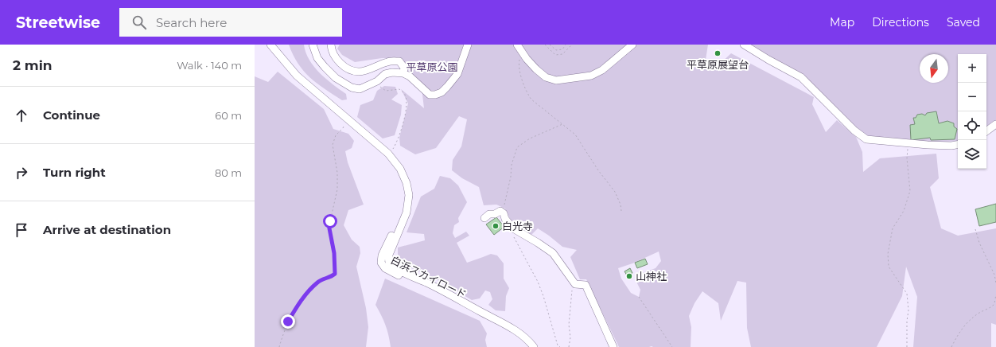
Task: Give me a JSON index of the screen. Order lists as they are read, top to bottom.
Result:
{
  "streets": {
    "street": ["白浜スカイロード"]
  },
  "parks": ["平草原公園"],
  "places": ["平草原展望台", "白光寺", "山神社"],
  "north": "bottom",
  "page": {
    "header": "Streetwise",
    "search": "Search here",
    "nav": ["Map", "Directions", "Saved"],
    "heading": ["2 min", "Walk · 140 m"],
    "map_buttons": ["+", "−"],
    "list": [
      ["Continue", "60 m"],
      ["Turn right", "80 m"],
      "Arrive at destination"
    ]
  }
}
